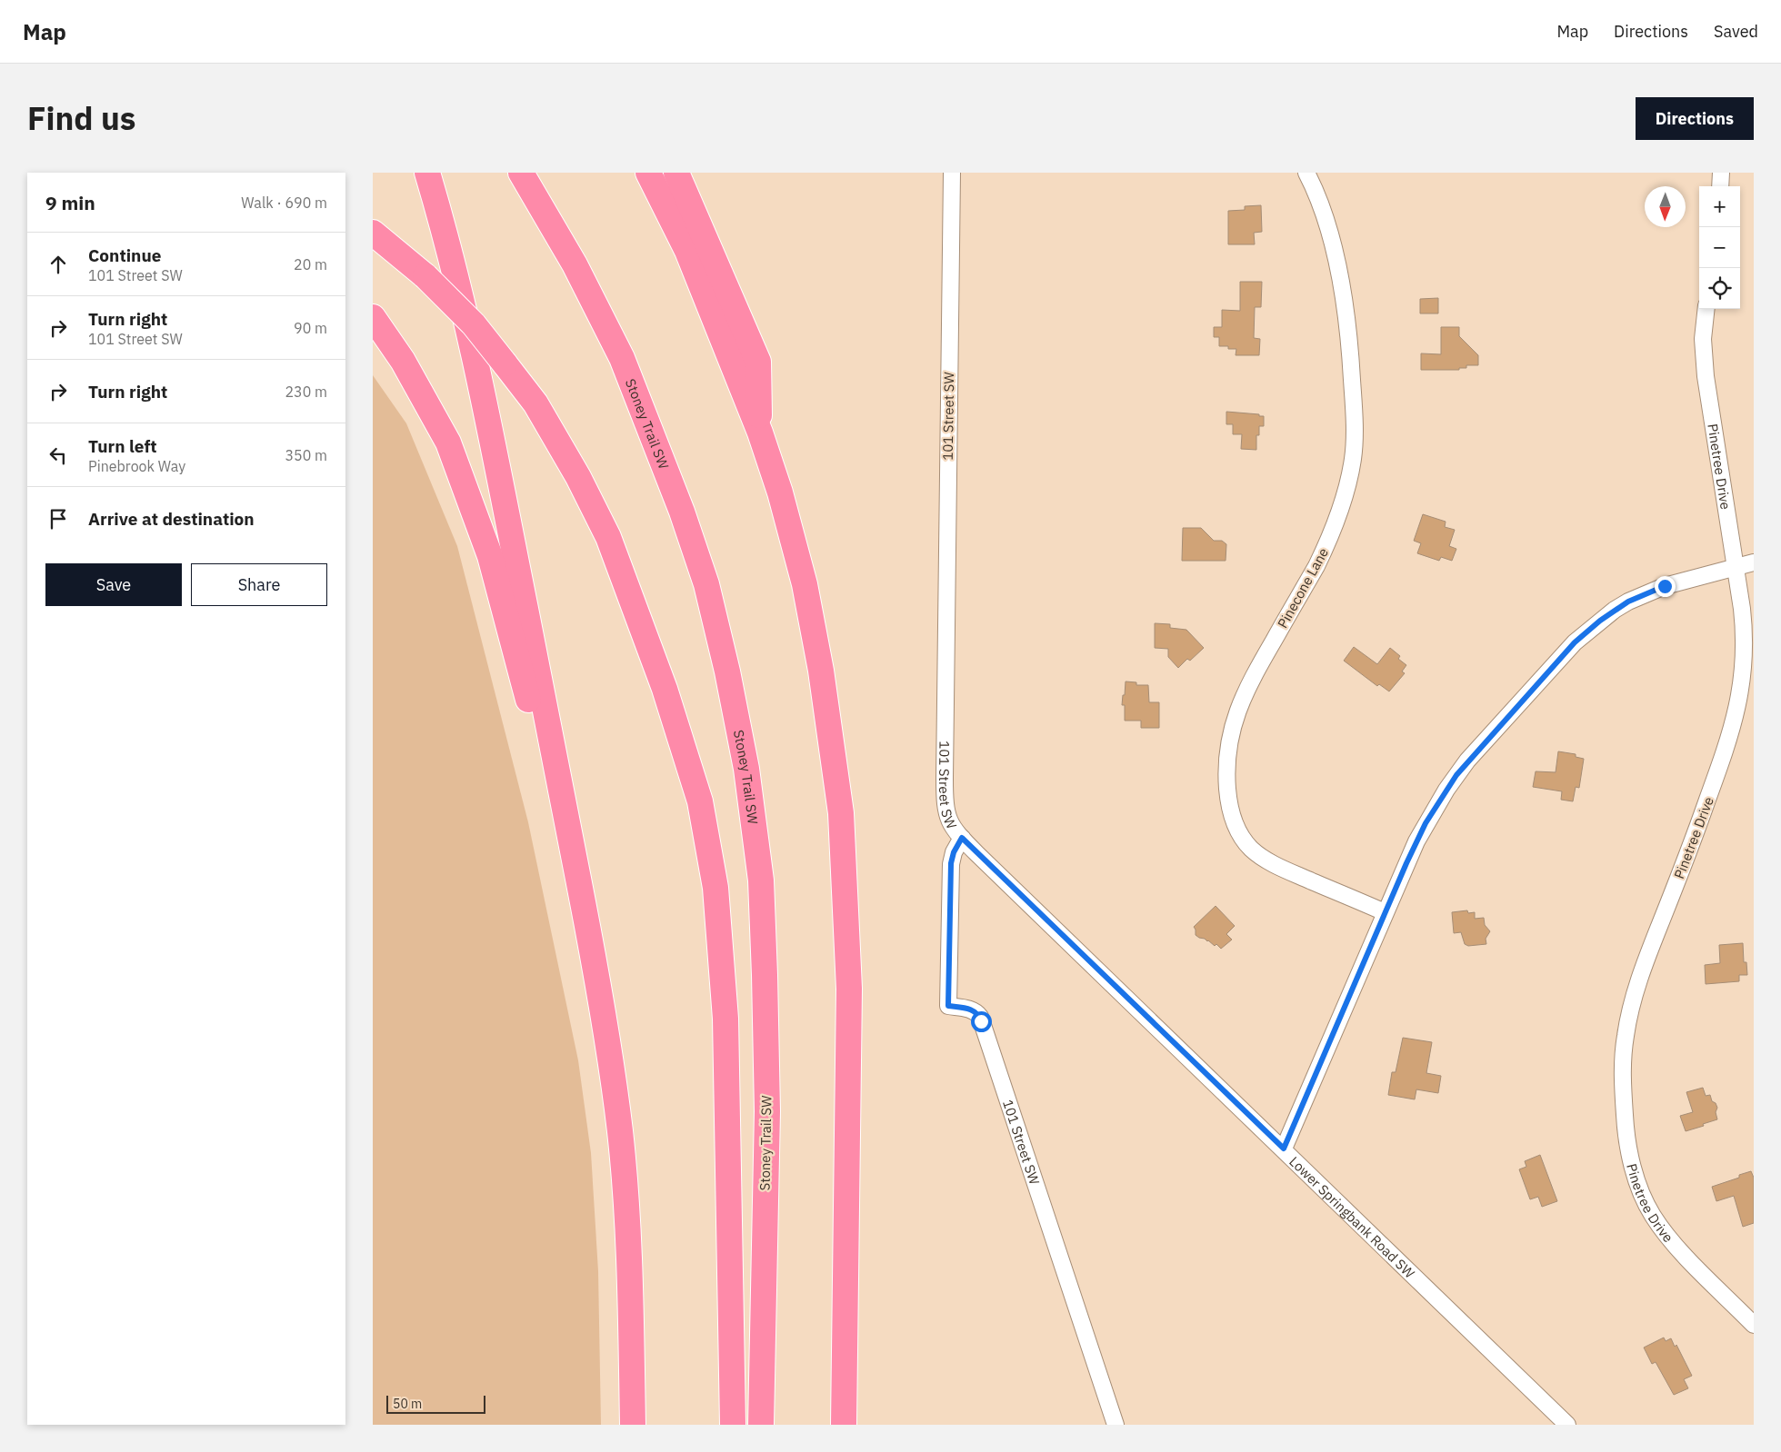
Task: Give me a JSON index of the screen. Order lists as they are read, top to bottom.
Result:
{
  "streets": {
    "highway": ["Stoney Trail SW"],
    "street": [
      "101 Street SW",
      "Pinetree Drive",
      "Pinecone Lane",
      "Lower Springbank Road SW"
    ]
  },
  "crossings": [
    ["101 Street SW", "Lower Springbank Road SW"]
  ],
  "scale_bar": "50 m",
  "north": "bottom",
  "page": {
    "header": "Map",
    "nav": ["Map", "Directions", "Saved"],
    "title": "Find us",
    "buttons": [
      "Directions",
      ["Save", "Share"]
    ],
    "heading": ["9 min", "Walk · 690 m"],
    "map_buttons": ["+", "−"],
    "list": [
      ["Continue", "101 Street SW", "20 m"],
      ["Turn right", "101 Street SW", "90 m"],
      ["Turn right", "230 m"],
      ["Turn left", "Pinebrook Way", "350 m"],
      "Arrive at destination"
    ],
    "scale": "50 m"
  }
}
